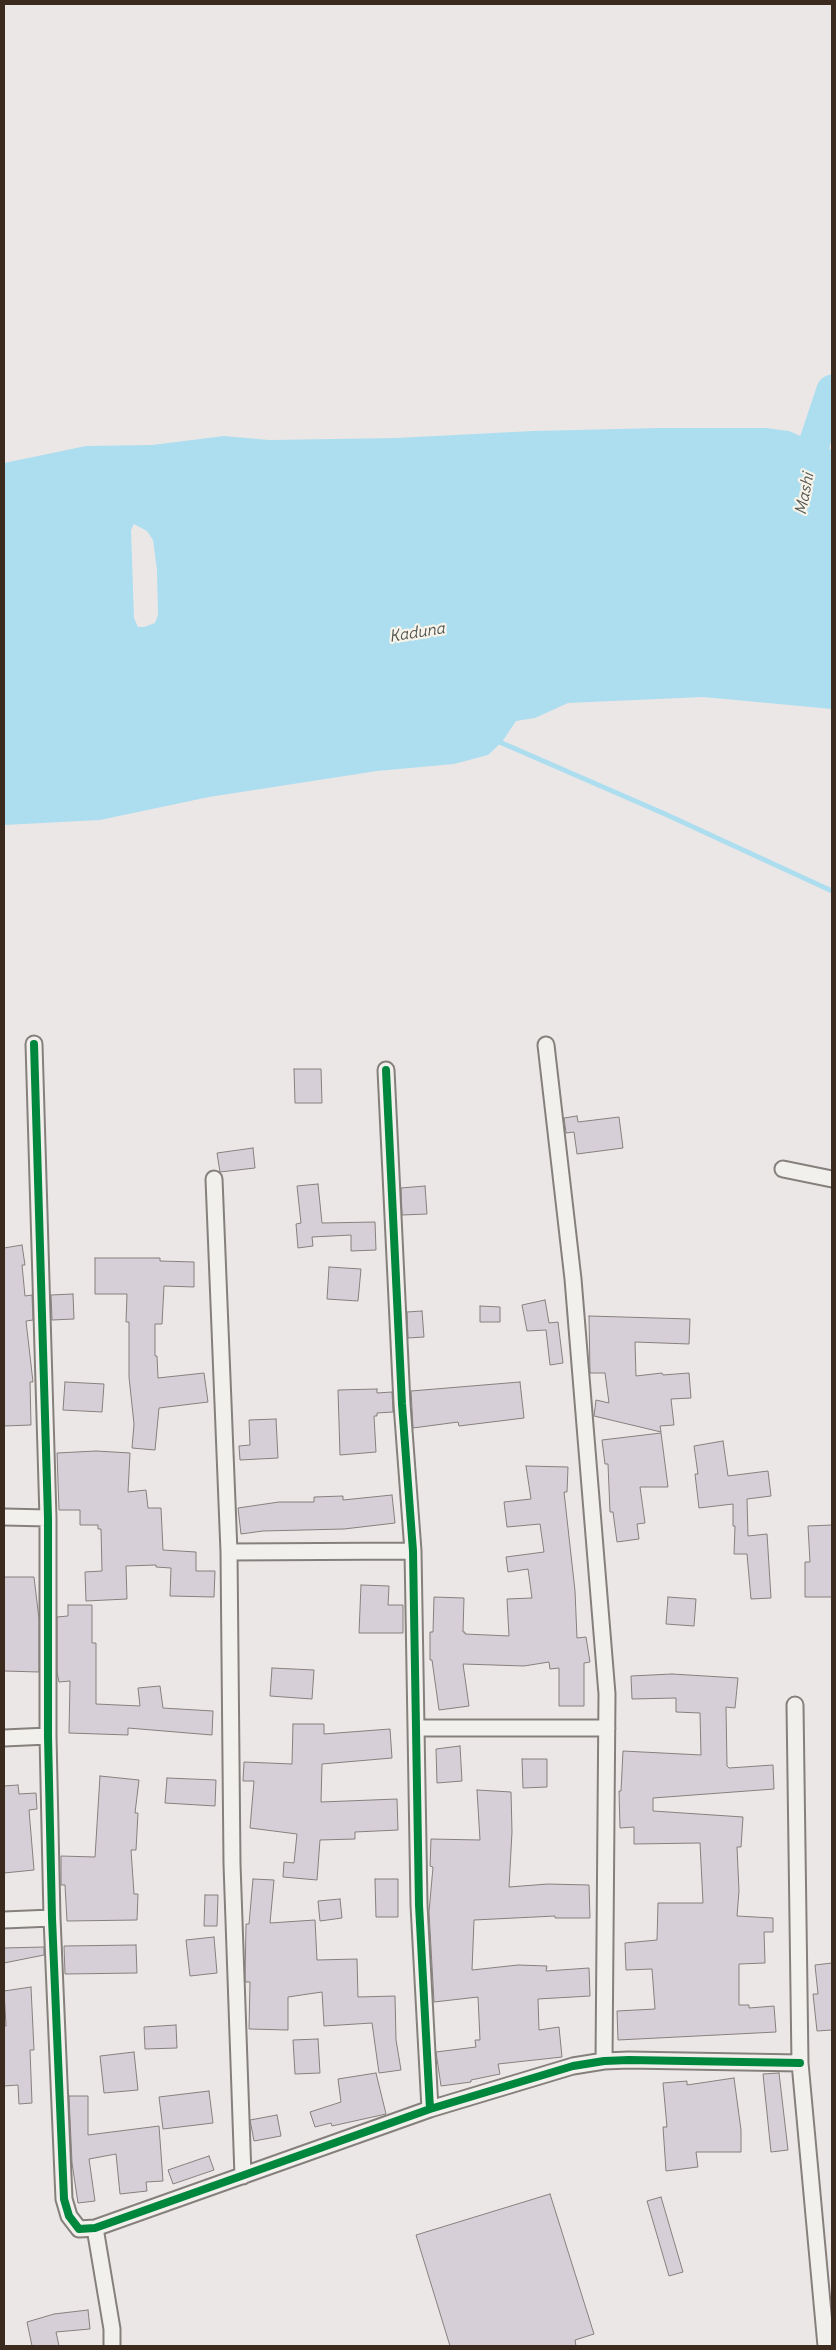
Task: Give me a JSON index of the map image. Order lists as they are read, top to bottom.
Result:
{
  "water": ["Mashi", "Kaduna"]
}
